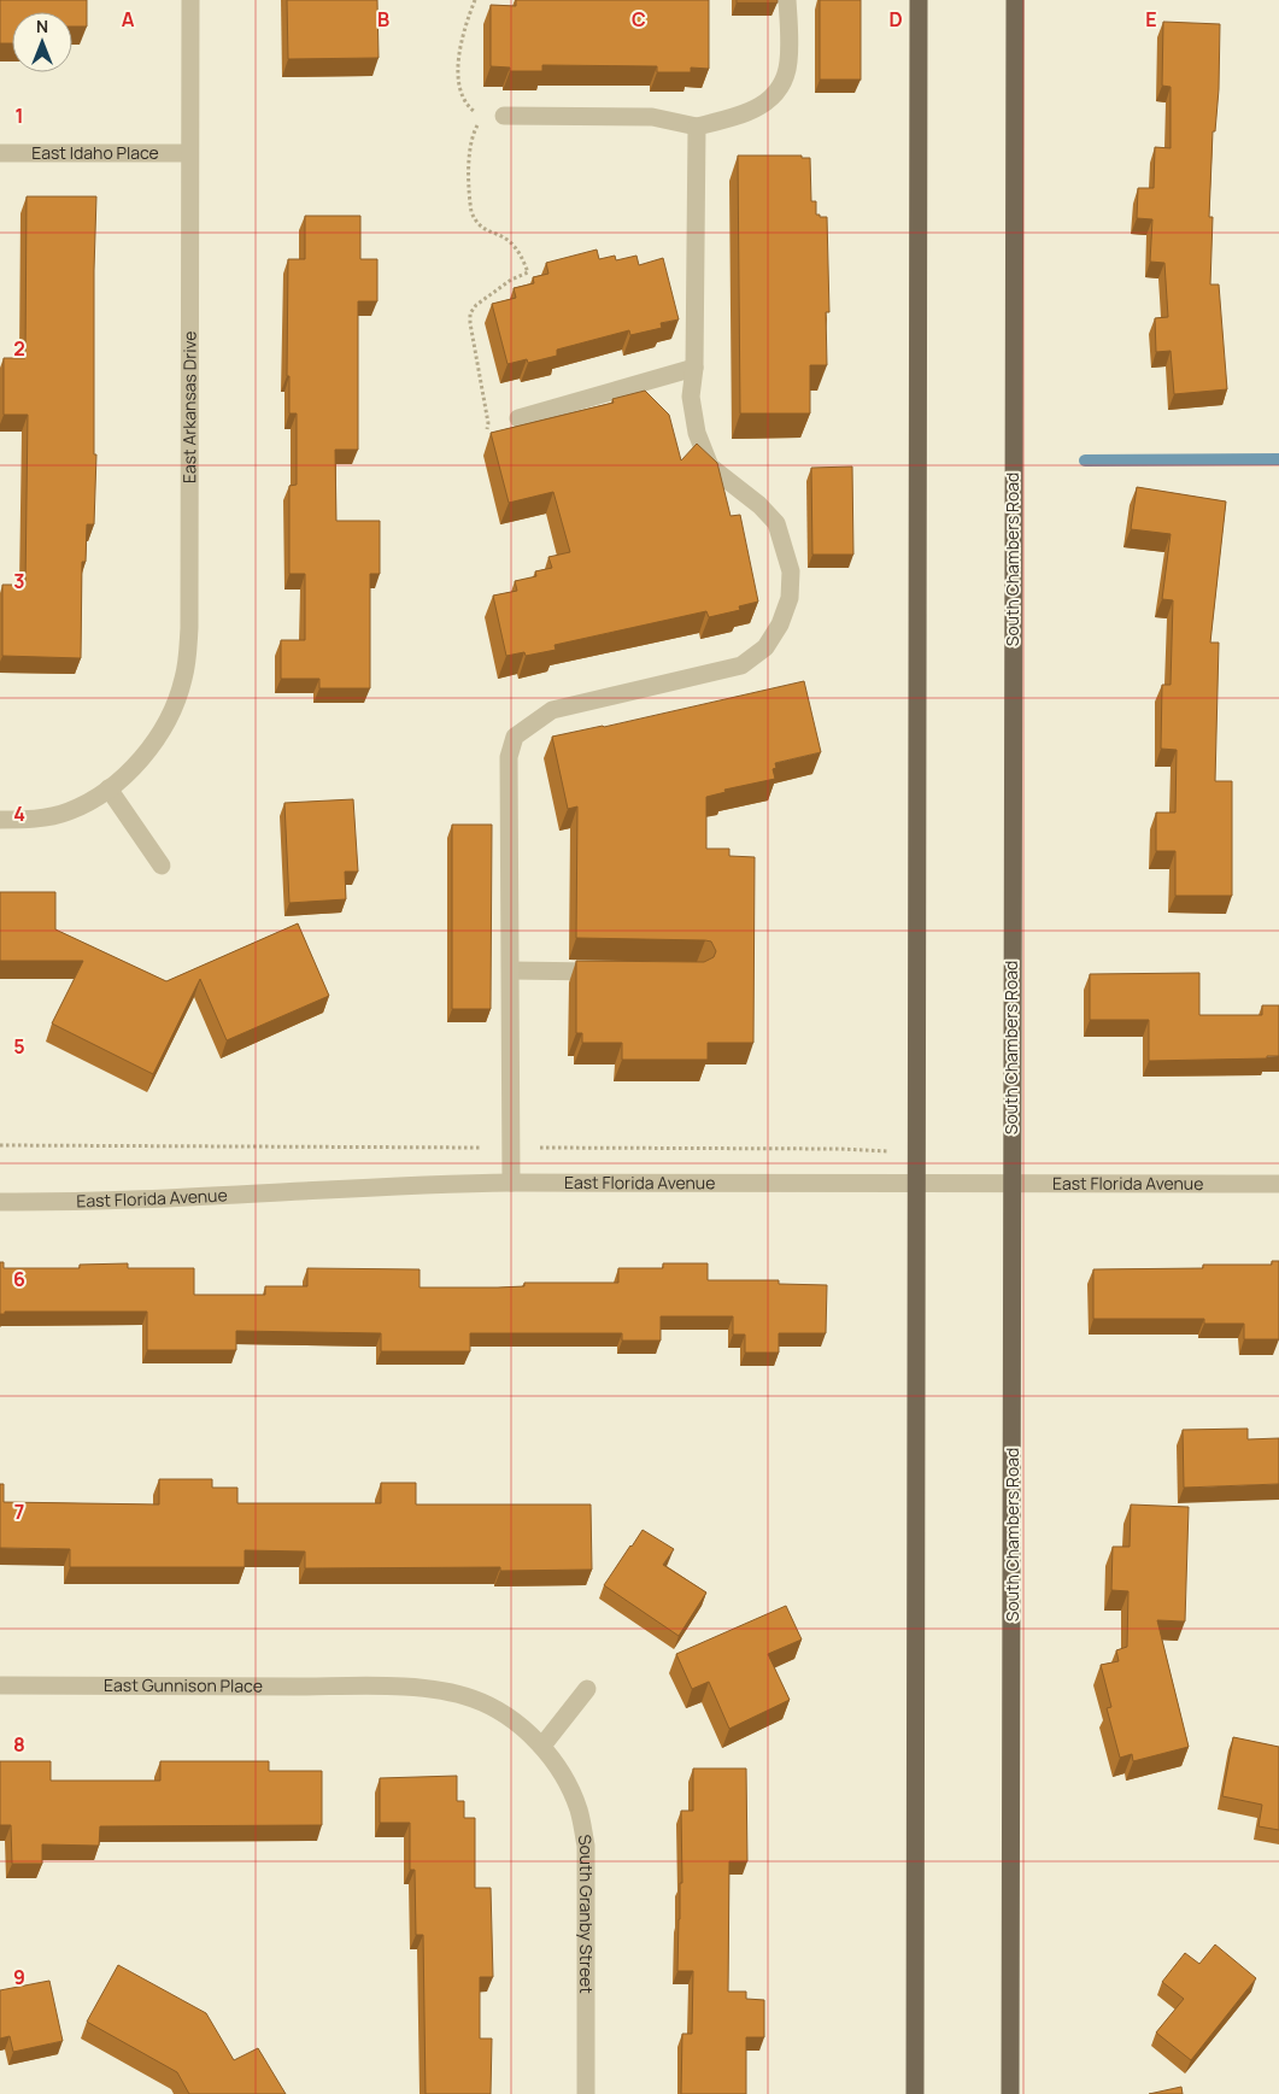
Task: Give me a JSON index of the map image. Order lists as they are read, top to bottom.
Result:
{
  "streets": {
    "main road": ["South Chambers Road"],
    "street": [
      "East Idaho Place",
      "East Arkansas Drive",
      "East Florida Avenue",
      "East Gunnison Place",
      "South Granby Street"
    ]
  },
  "crossings": [
    ["East Idaho Place", "East Arkansas Drive"],
    ["South Chambers Road", "East Florida Avenue"],
    ["East Gunnison Place", "South Granby Street"]
  ],
  "north": "top",
  "grid": {
    "columns": [
      "A",
      "B",
      "C",
      "D",
      "E"
    ],
    "rows": [
      "1",
      "2",
      "3",
      "4",
      "5",
      "6",
      "7",
      "8",
      "9"
    ]
  }
}
